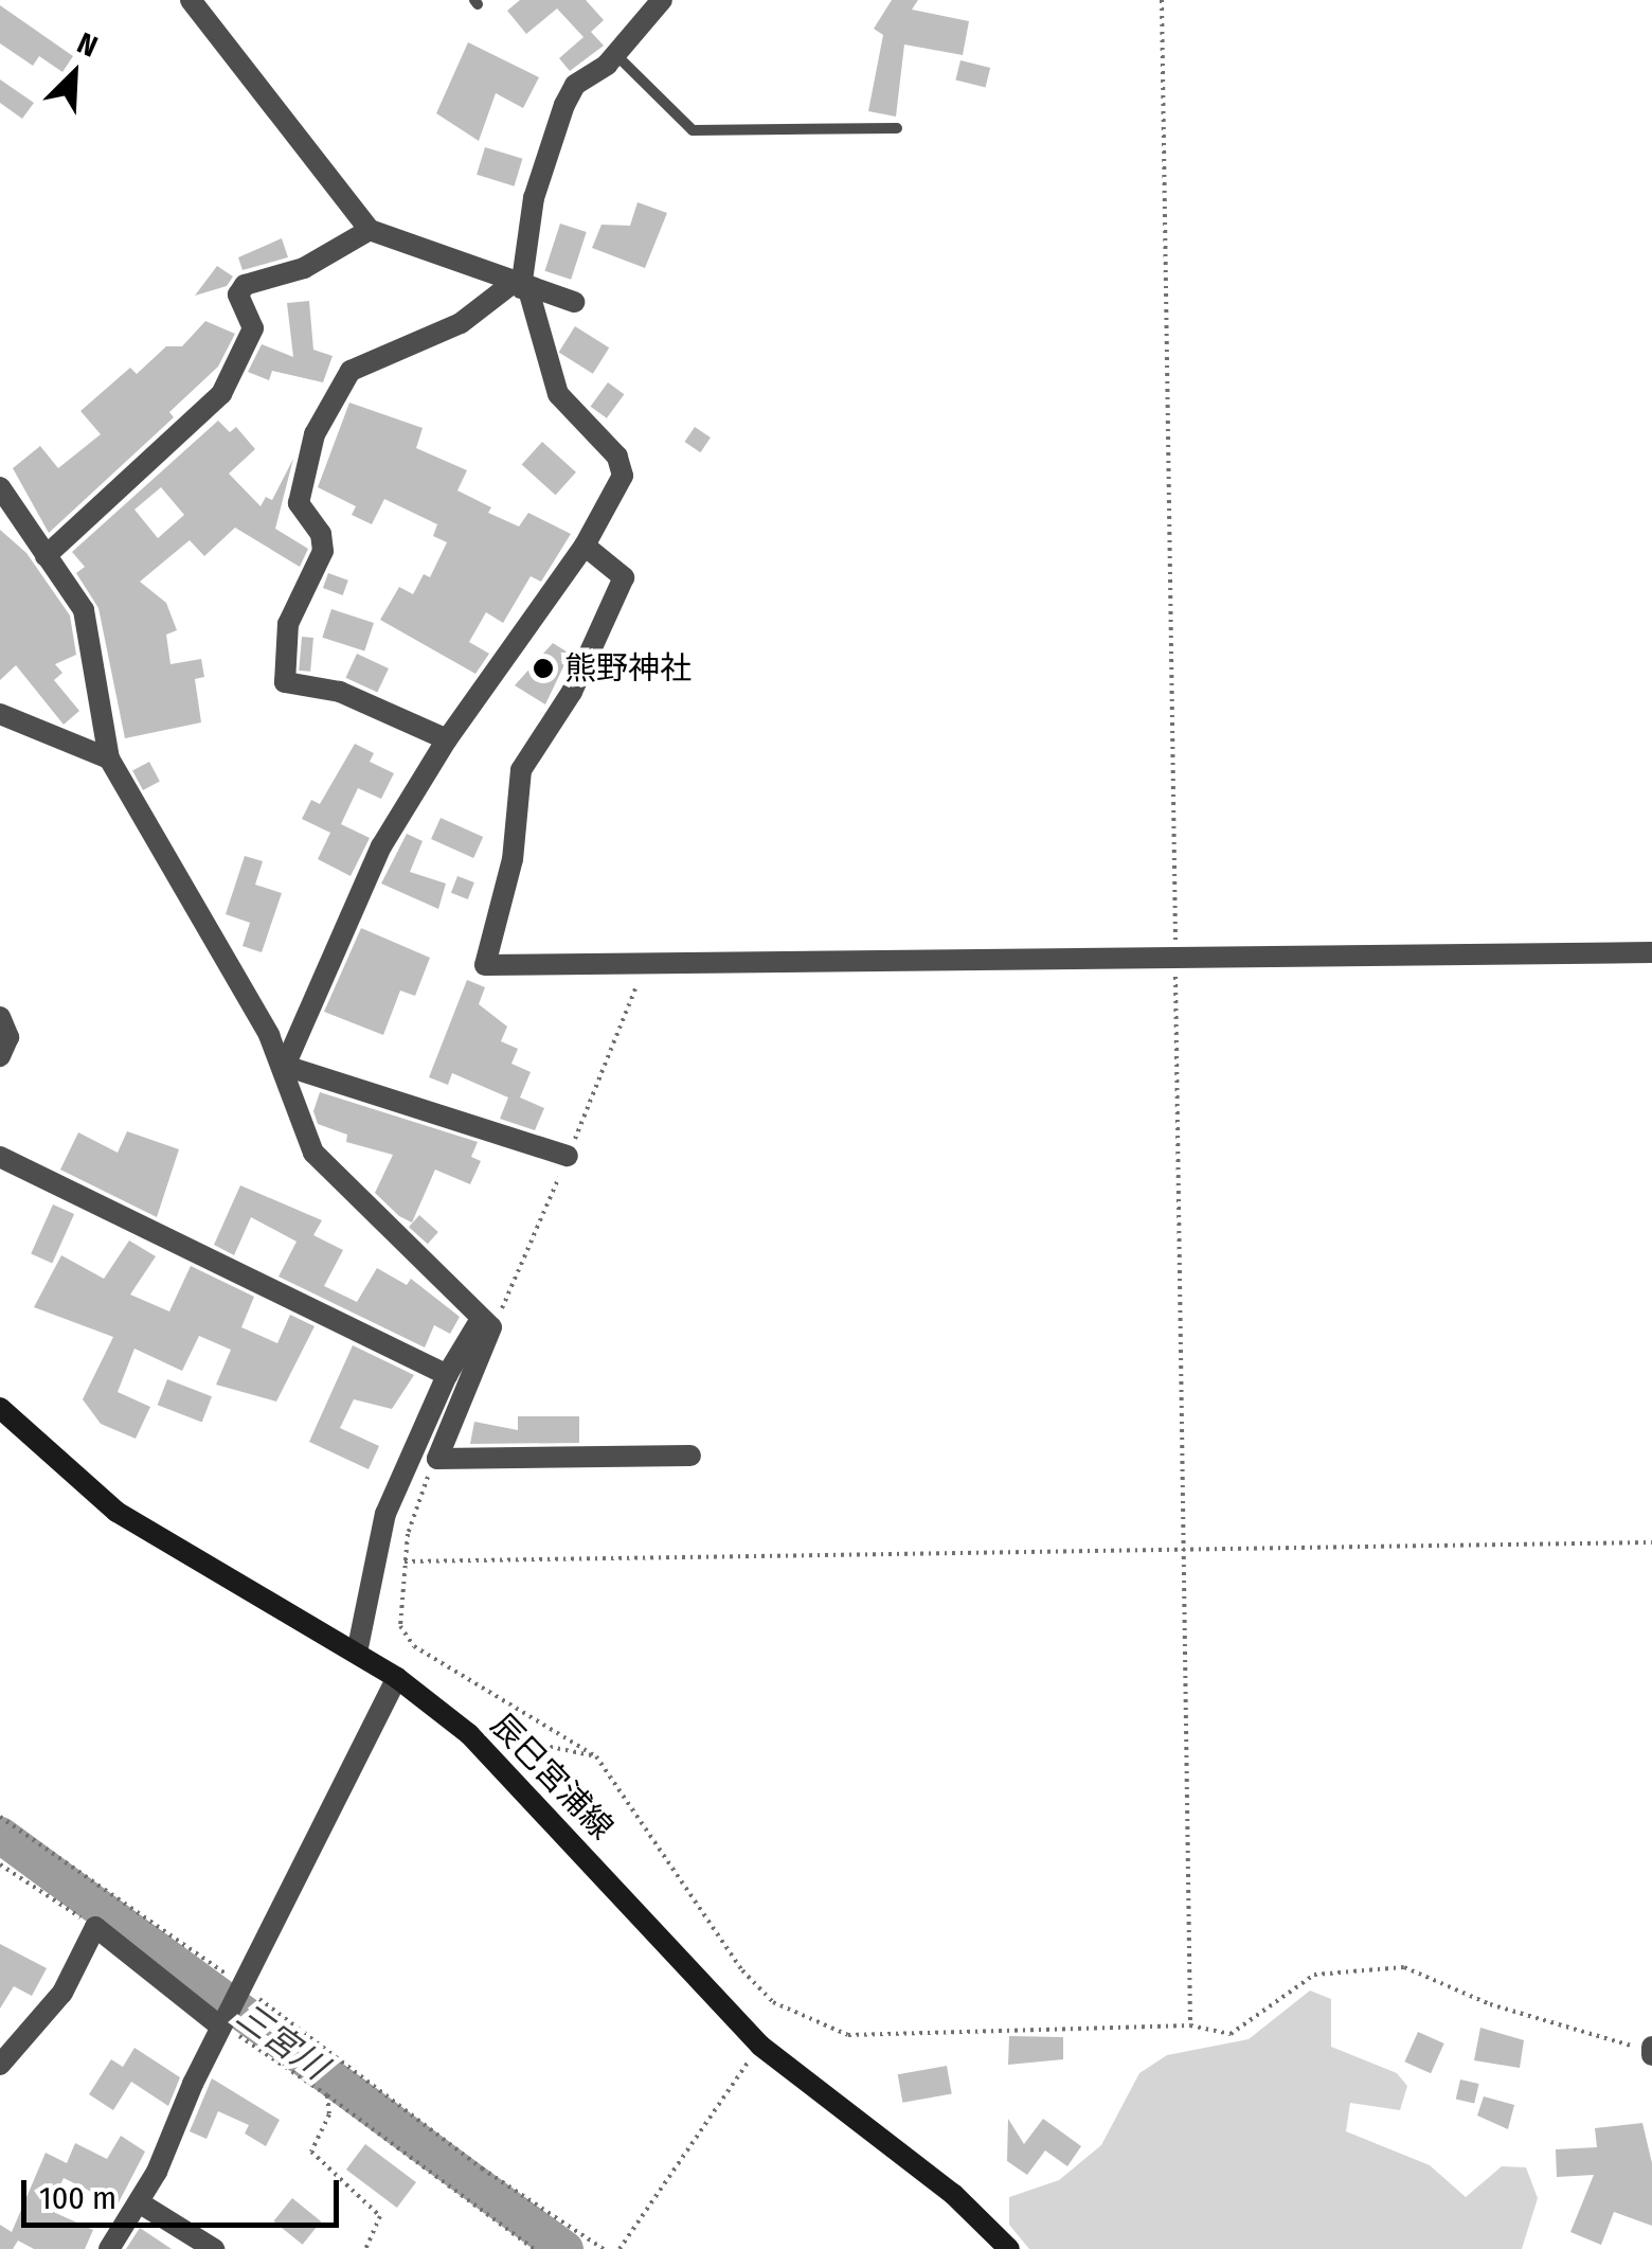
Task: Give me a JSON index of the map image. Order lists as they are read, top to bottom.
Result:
{
  "streets": {
    "main road": ["辰巳宮浦線"]
  },
  "water": ["三宮川"],
  "places": ["熊野神社"],
  "scale_bar": "100 m",
  "north": "top right"
}
